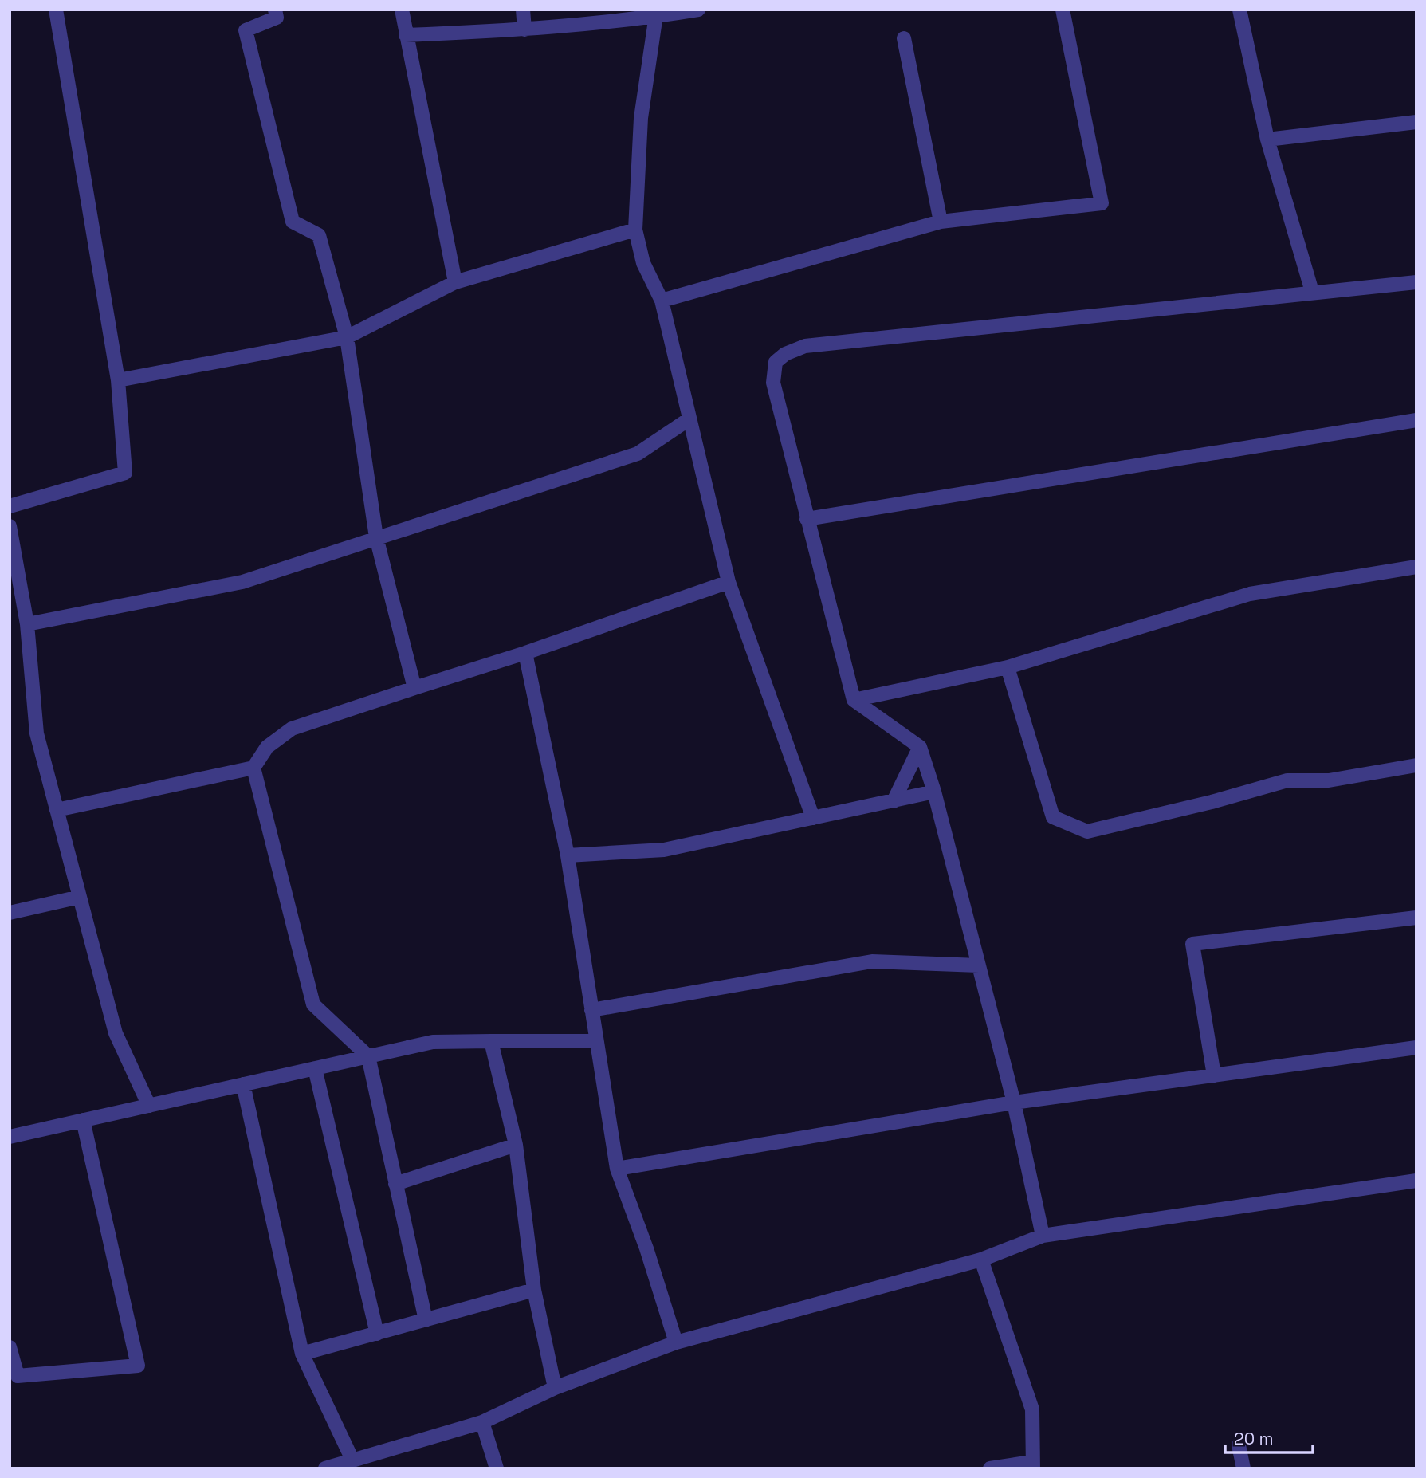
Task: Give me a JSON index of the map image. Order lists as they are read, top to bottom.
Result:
{
  "scale_bar": "20 m"
}
